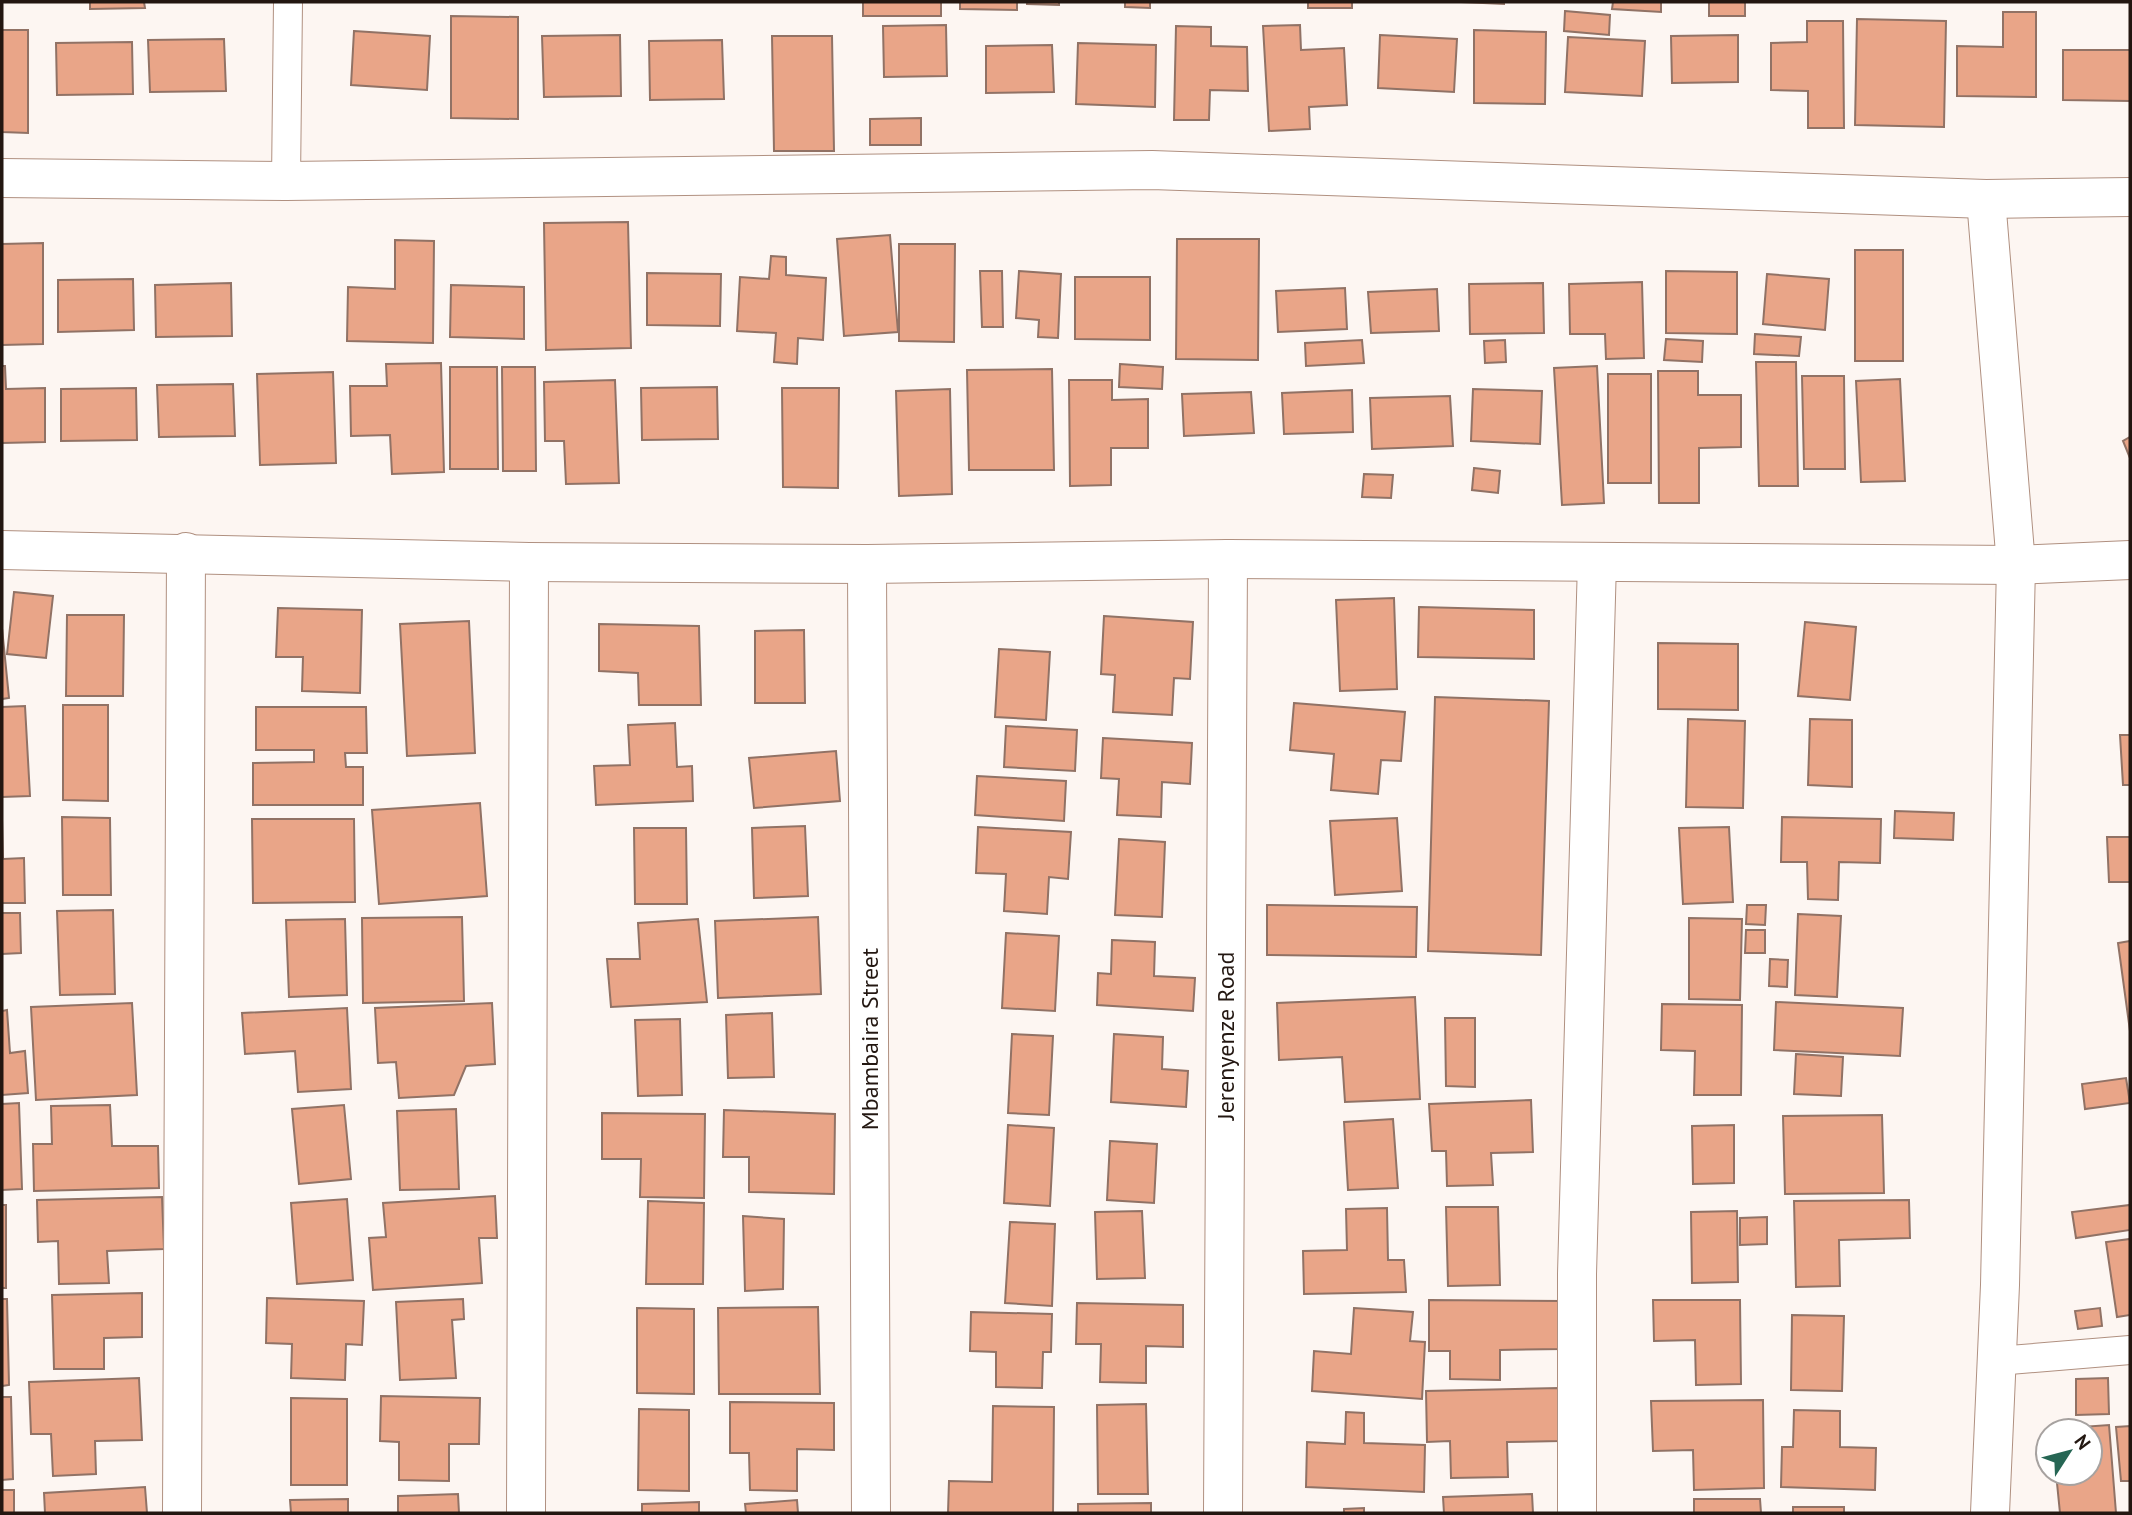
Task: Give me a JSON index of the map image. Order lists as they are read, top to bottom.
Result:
{
  "streets": {
    "street": ["Jerenyenze Road", "Mbambaira Street"]
  },
  "north": "top right"
}
